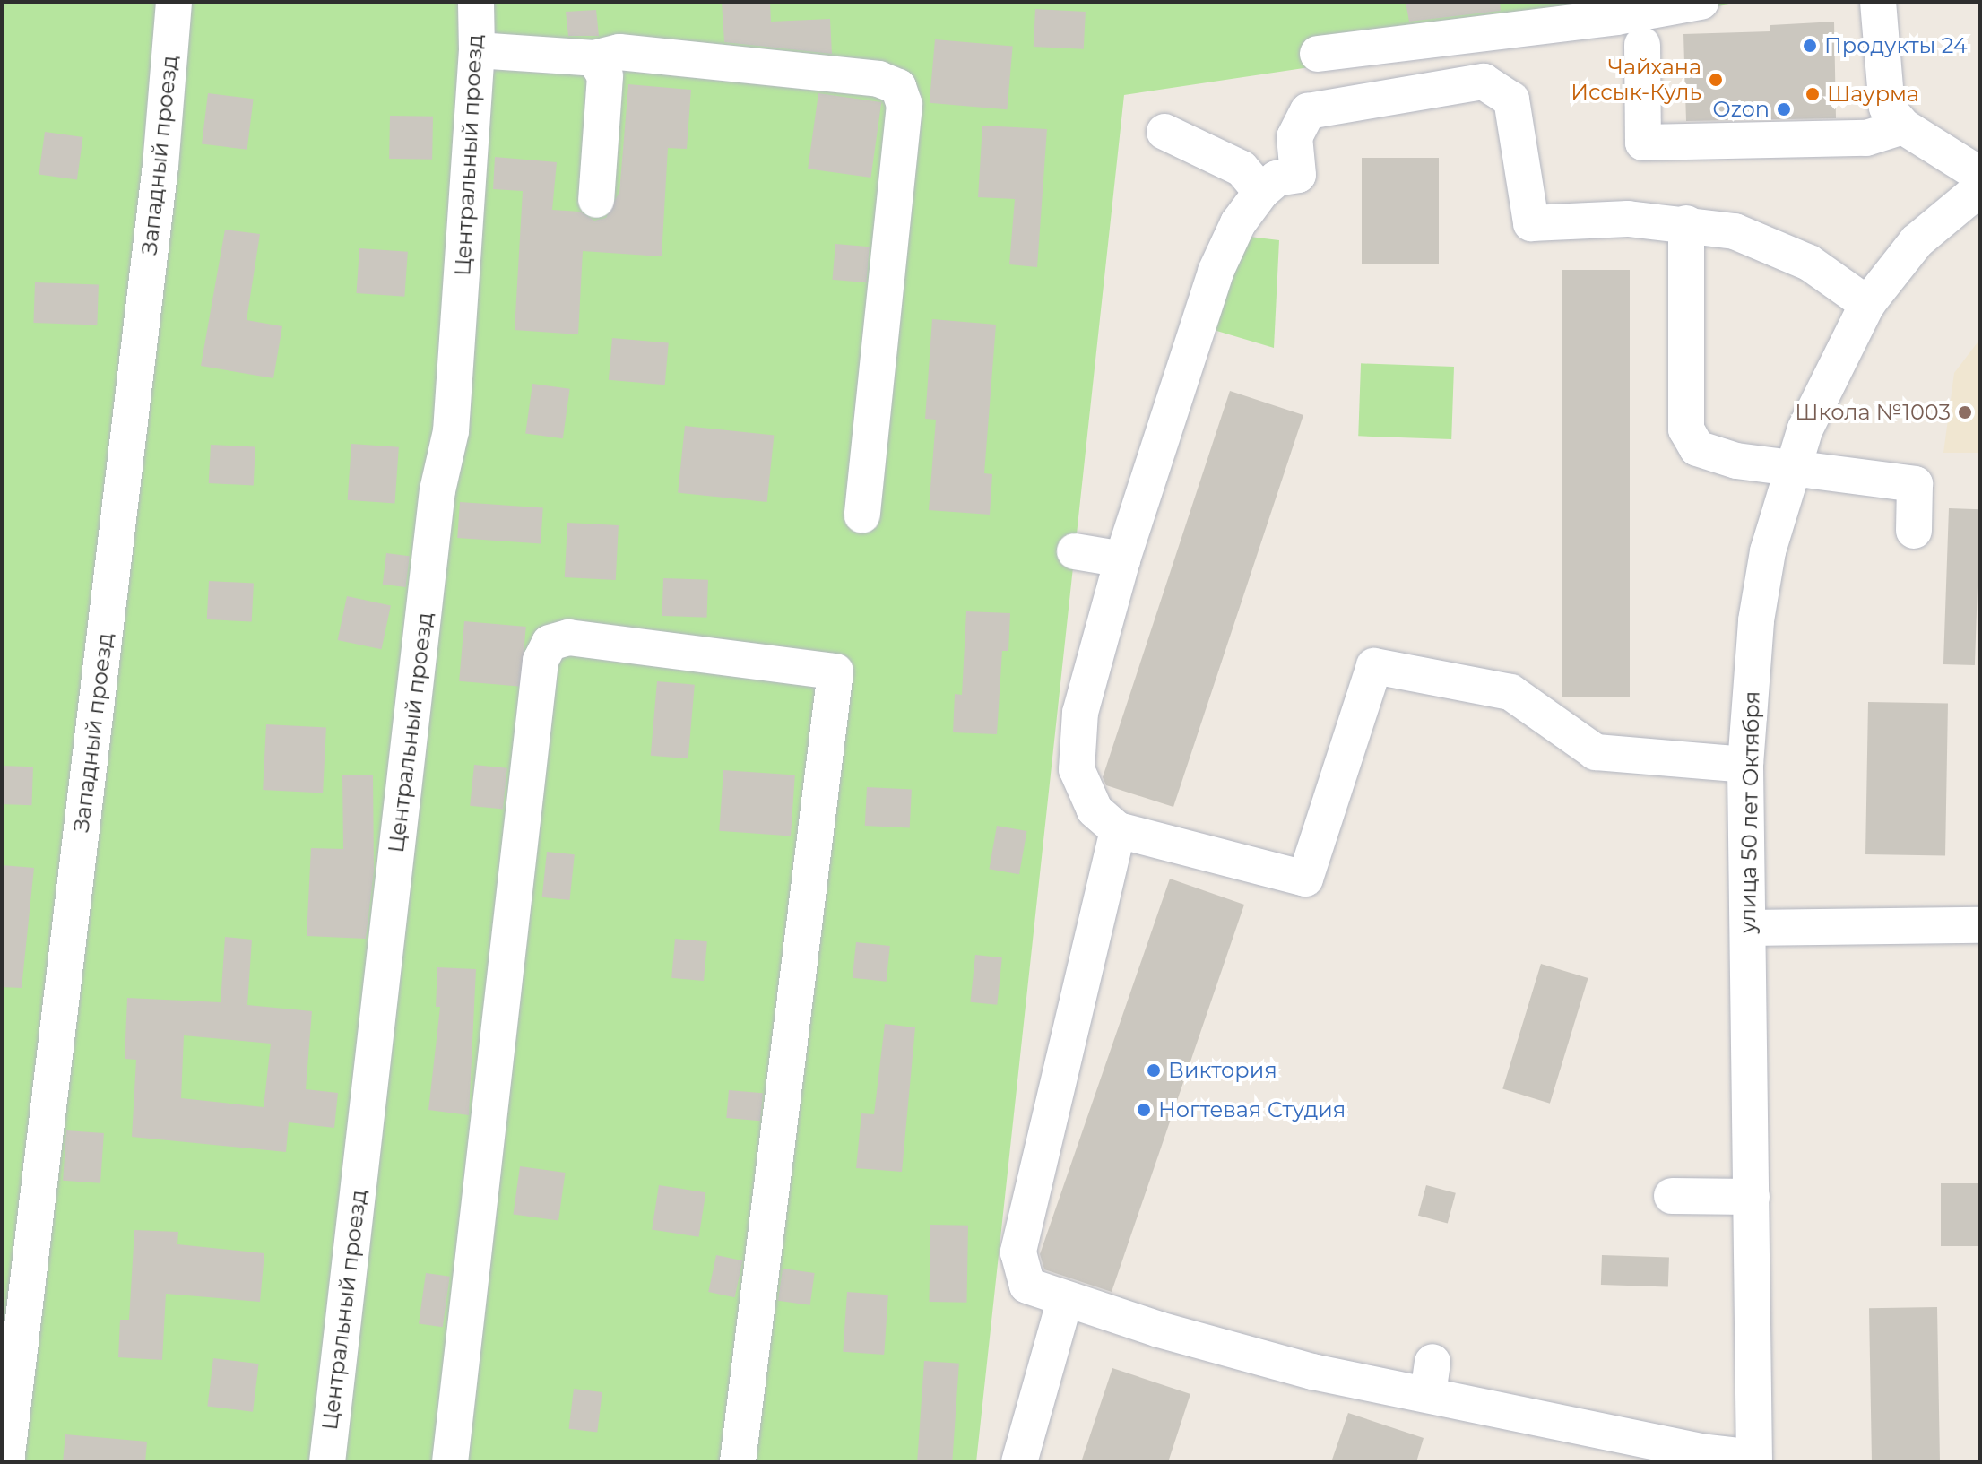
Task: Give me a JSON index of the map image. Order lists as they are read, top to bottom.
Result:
{
  "streets": {
    "street": ["Западный проезд", "Центральный проезд", "улица 50 лет Октября"]
  },
  "places": [
    "Продукты 24",
    "Чайхана Иссык-Куль",
    "Шаурма",
    "Ozon",
    "Школа №1003",
    "Виктория",
    "Ногтевая Студия"
  ]
}
